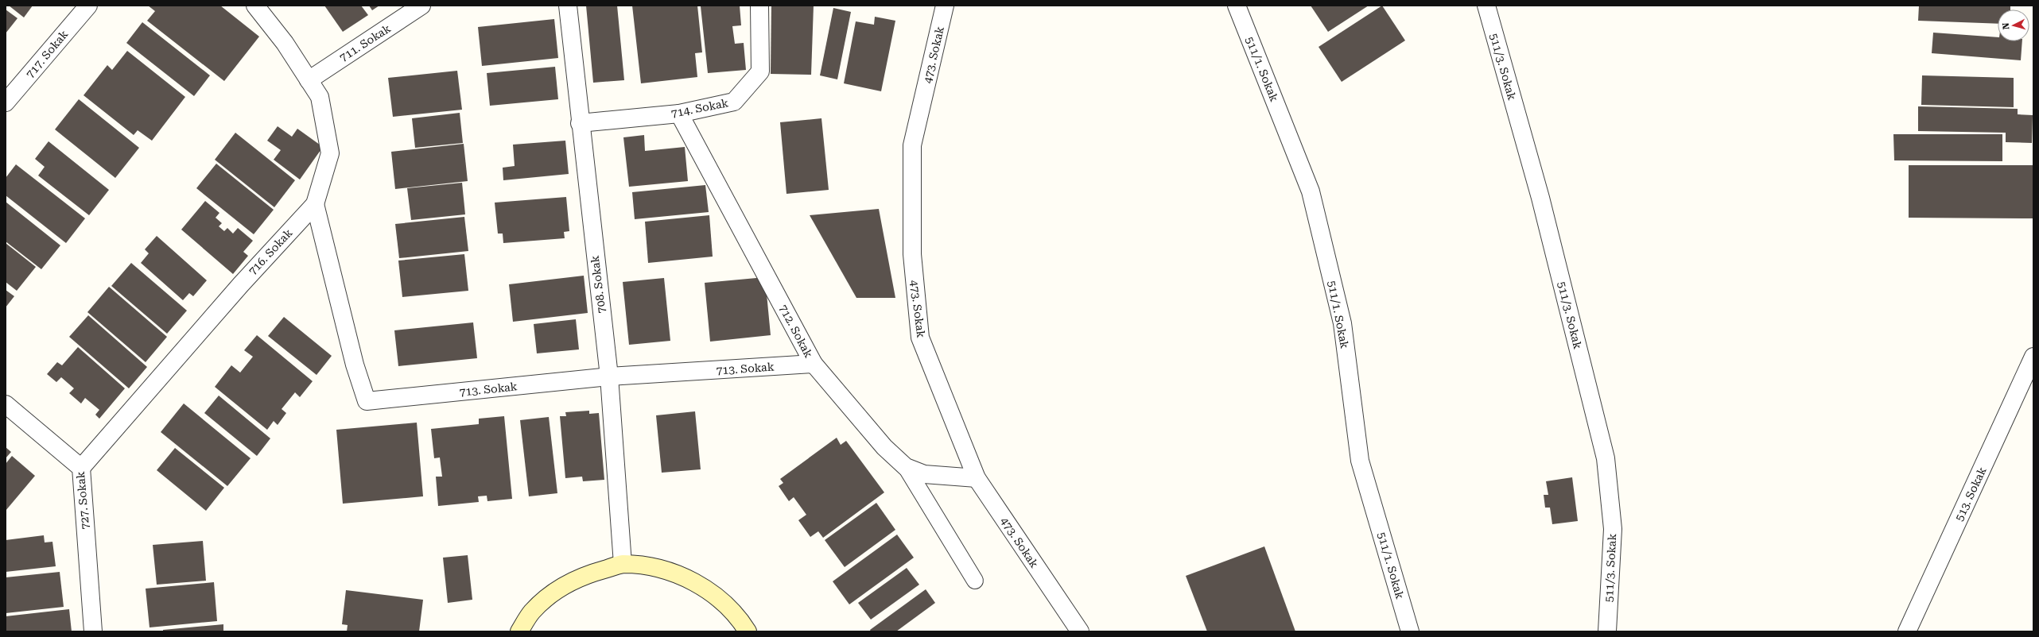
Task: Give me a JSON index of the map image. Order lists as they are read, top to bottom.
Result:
{
  "streets": {
    "street": [
      "711. Sokak",
      "717. Sokak",
      "473. Sokak",
      "511/3. Sokak",
      "511/1. Sokak",
      "714. Sokak",
      "716. Sokak",
      "708. Sokak",
      "712. Sokak",
      "713. Sokak",
      "513. Sokak",
      "727. Sokak"
    ]
  },
  "crossings": [
    ["711. Sokak", "716. Sokak"],
    ["473. Sokak", "712. Sokak"],
    ["714. Sokak", "708. Sokak"],
    ["714. Sokak", "712. Sokak"],
    ["716. Sokak", "713. Sokak"],
    ["716. Sokak", "727. Sokak"],
    ["708. Sokak", "713. Sokak"],
    ["712. Sokak", "713. Sokak"]
  ],
  "north": "left"
}
